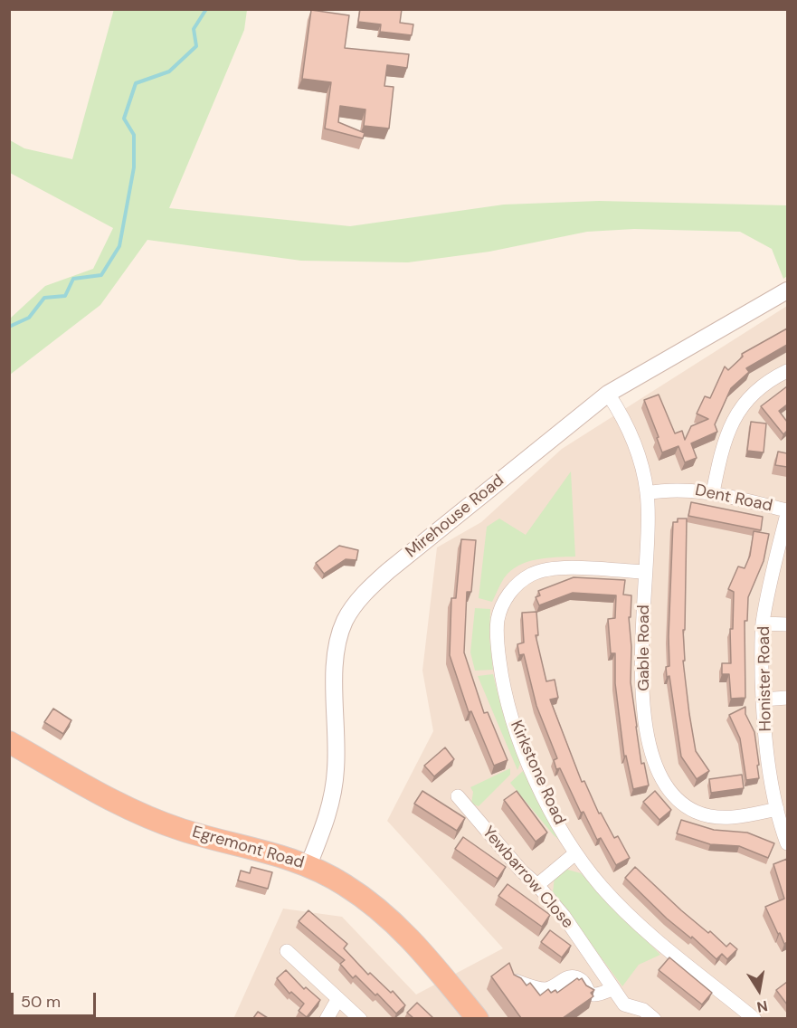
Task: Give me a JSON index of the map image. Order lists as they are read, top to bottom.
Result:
{
  "streets": {
    "highway": ["Egremont Road"],
    "street": [
      "Dent Road",
      "Mirehouse Road",
      "Gable Road",
      "Honister Road",
      "Kirkstone Road",
      "Yewbarrow Close"
    ]
  },
  "crossings": [
    ["Dent Road", "Gable Road"],
    ["Dent Road", "Honister Road"],
    ["Mirehouse Road", "Gable Road"],
    ["Mirehouse Road", "Egremont Road"],
    ["Gable Road", "Honister Road"],
    ["Gable Road", "Kirkstone Road"]
  ],
  "scale_bar": "50 m",
  "north": "bottom"
}
